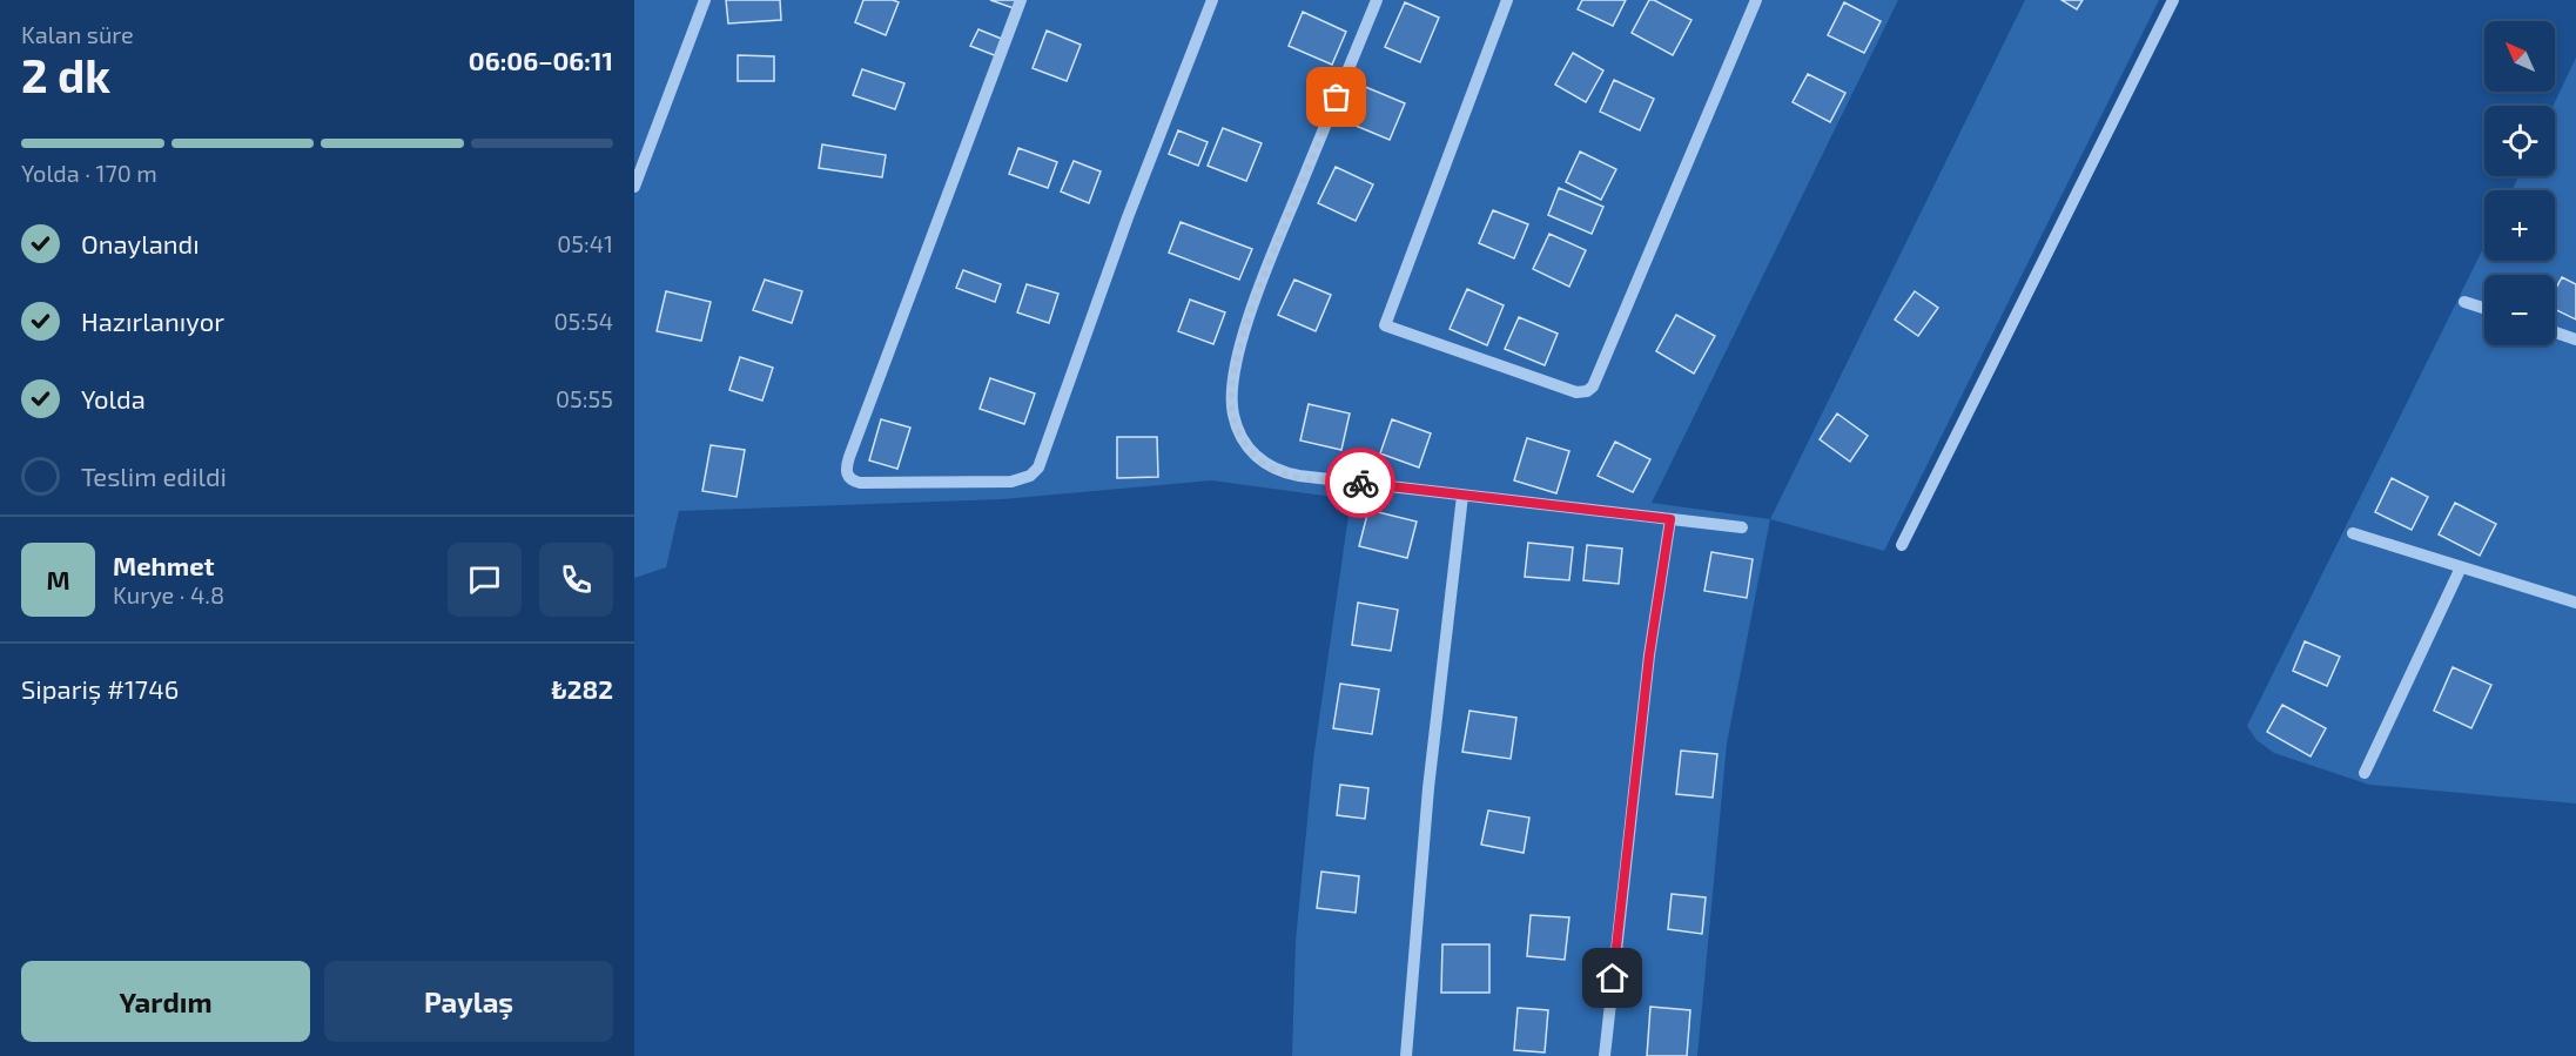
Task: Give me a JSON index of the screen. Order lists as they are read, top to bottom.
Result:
{
  "north": "top left",
  "page": {
    "heading": ["2 dk", "Kalan süre", "06:06–06:11"],
    "panel": [
      "Mehmet",
      "Kurye · 4.8",
      "Sipariş #1746",
      "₺282"
    ],
    "map_buttons": ["+", "−"],
    "bar": "Yolda · 170 m",
    "list": [
      ["Onaylandı", "05:41"],
      ["Hazırlanıyor", "05:54"],
      ["Yolda", "05:55"],
      "Teslim edildi"
    ],
    "round": "M",
    "buttons": ["Yardım", "Paylaş"]
  }
}
